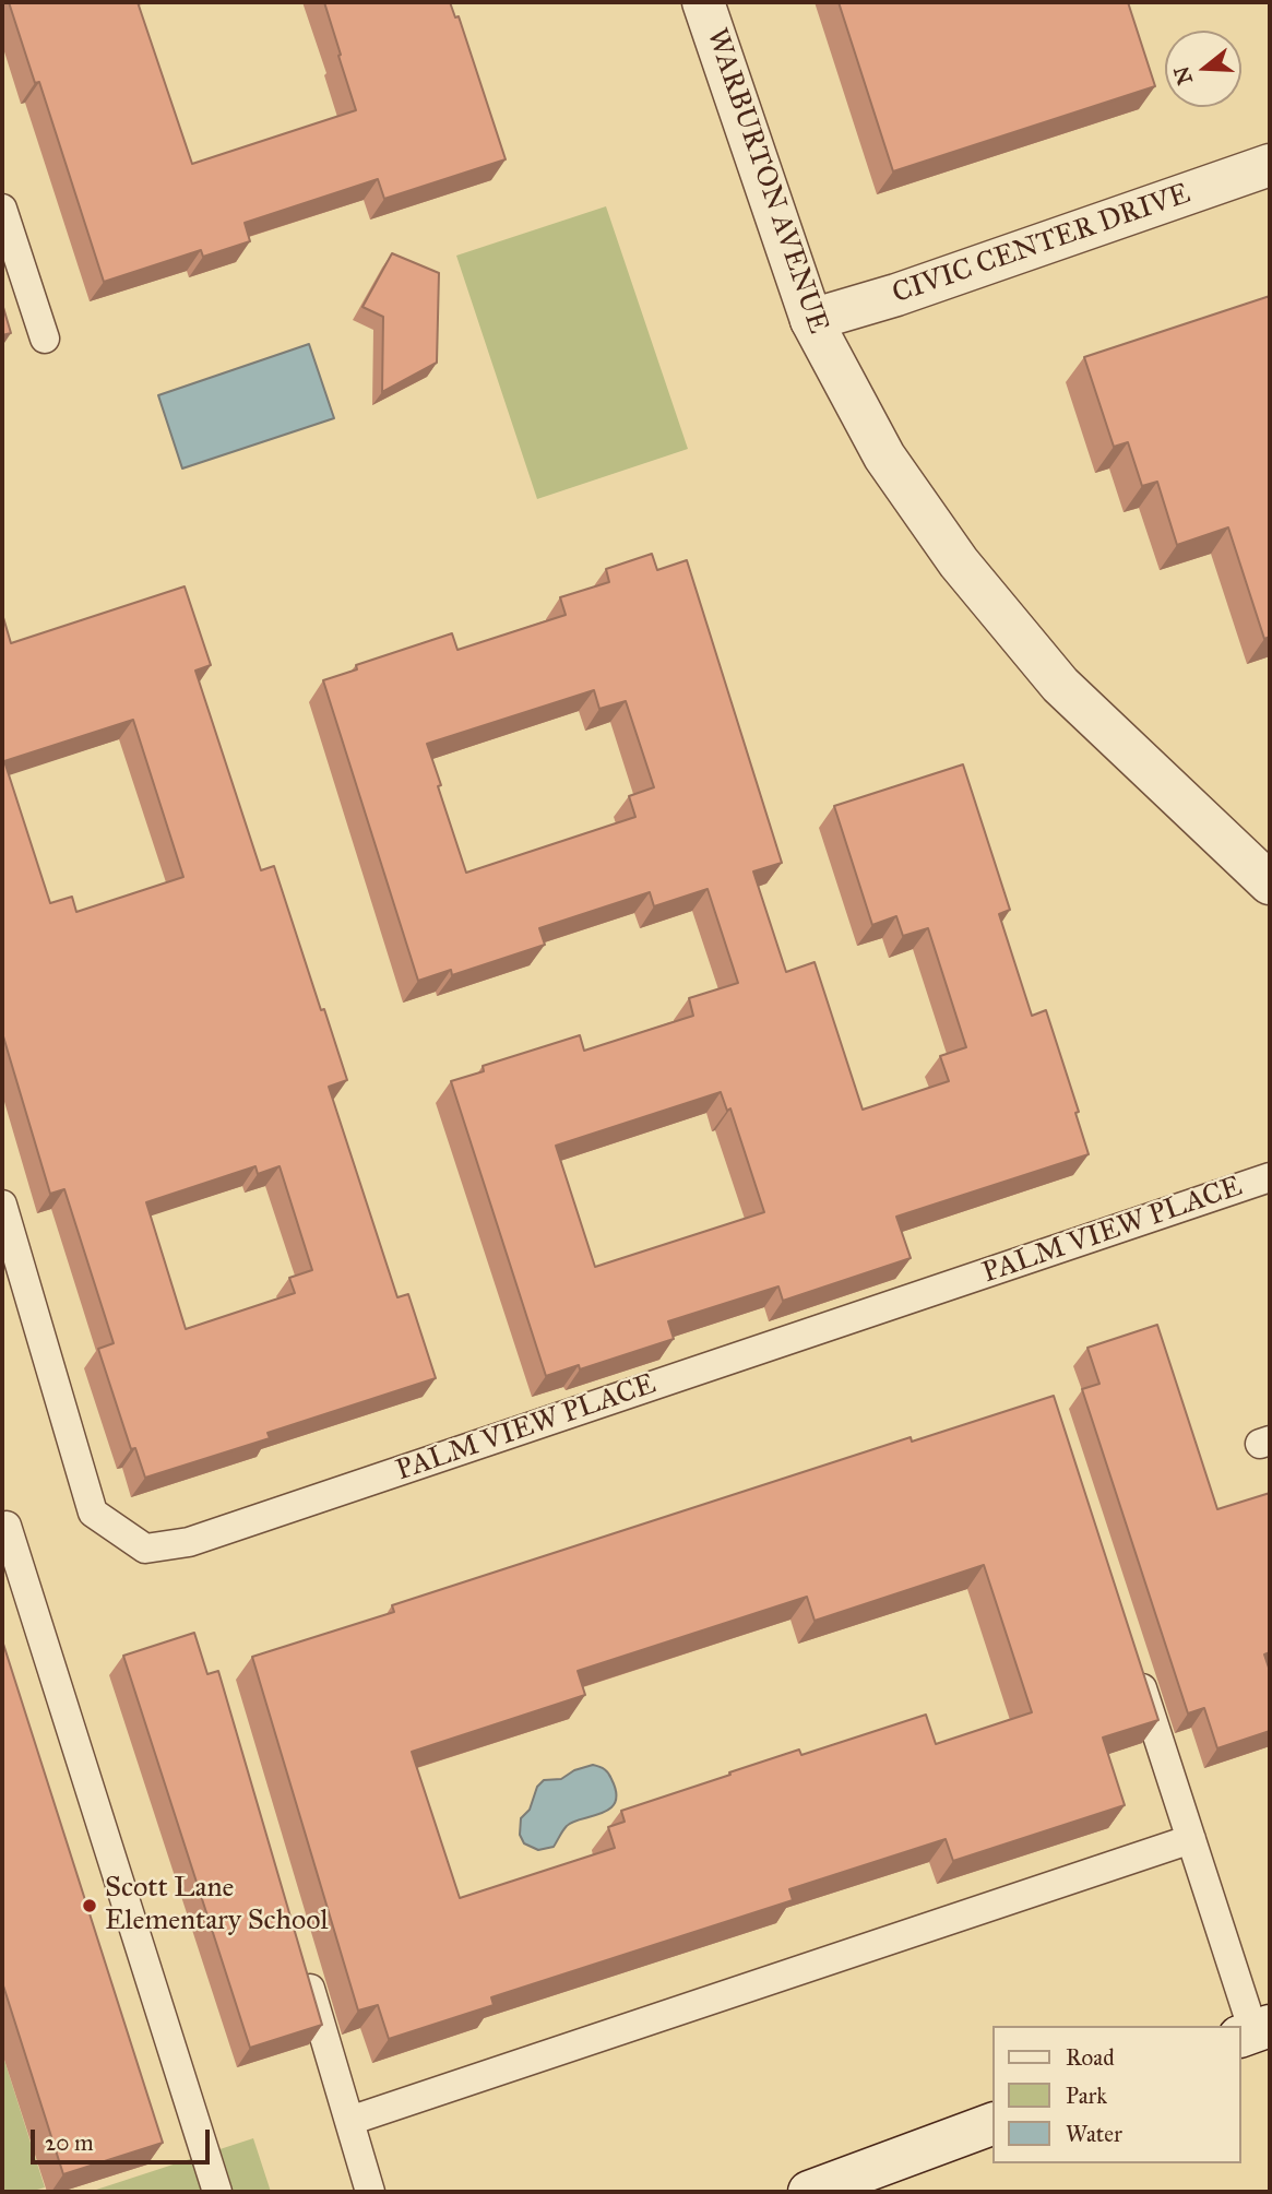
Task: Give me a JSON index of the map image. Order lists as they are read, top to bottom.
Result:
{
  "streets": {
    "street": ["WARBURTON AVENUE", "CIVIC CENTER DRIVE"],
    "lane": ["PALM VIEW PLACE"]
  },
  "crossings": [
    ["WARBURTON AVENUE", "CIVIC CENTER DRIVE"]
  ],
  "places": ["Scott Lane Elementary School"],
  "legend": ["Road", "Park", "Water"],
  "scale_bar": "20 m",
  "north": "left"
}
